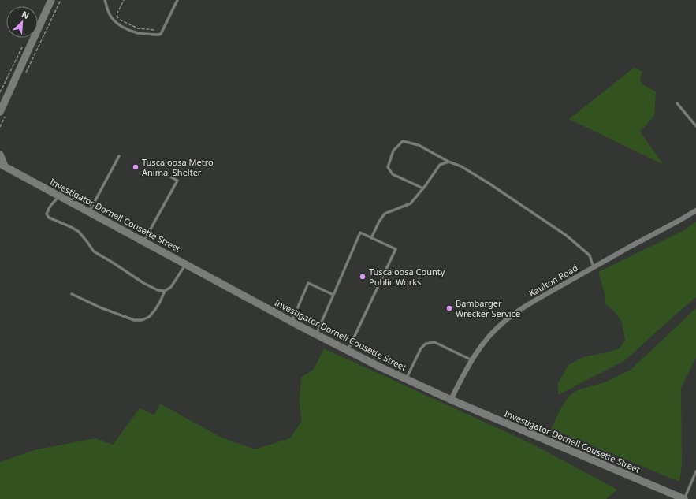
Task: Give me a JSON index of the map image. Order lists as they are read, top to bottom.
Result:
{
  "streets": {
    "main road": ["Investigator Dornell Cousette Street"],
    "street": ["Kaulton Road"]
  },
  "crossings": [
    ["Investigator Dornell Cousette Street", "Kaulton Road"]
  ],
  "places": ["Tuscaloosa Metro Animal Shelter", "Tuscaloosa County Public Works", "Bambarger Wrecker Service"],
  "north": "top right"
}
